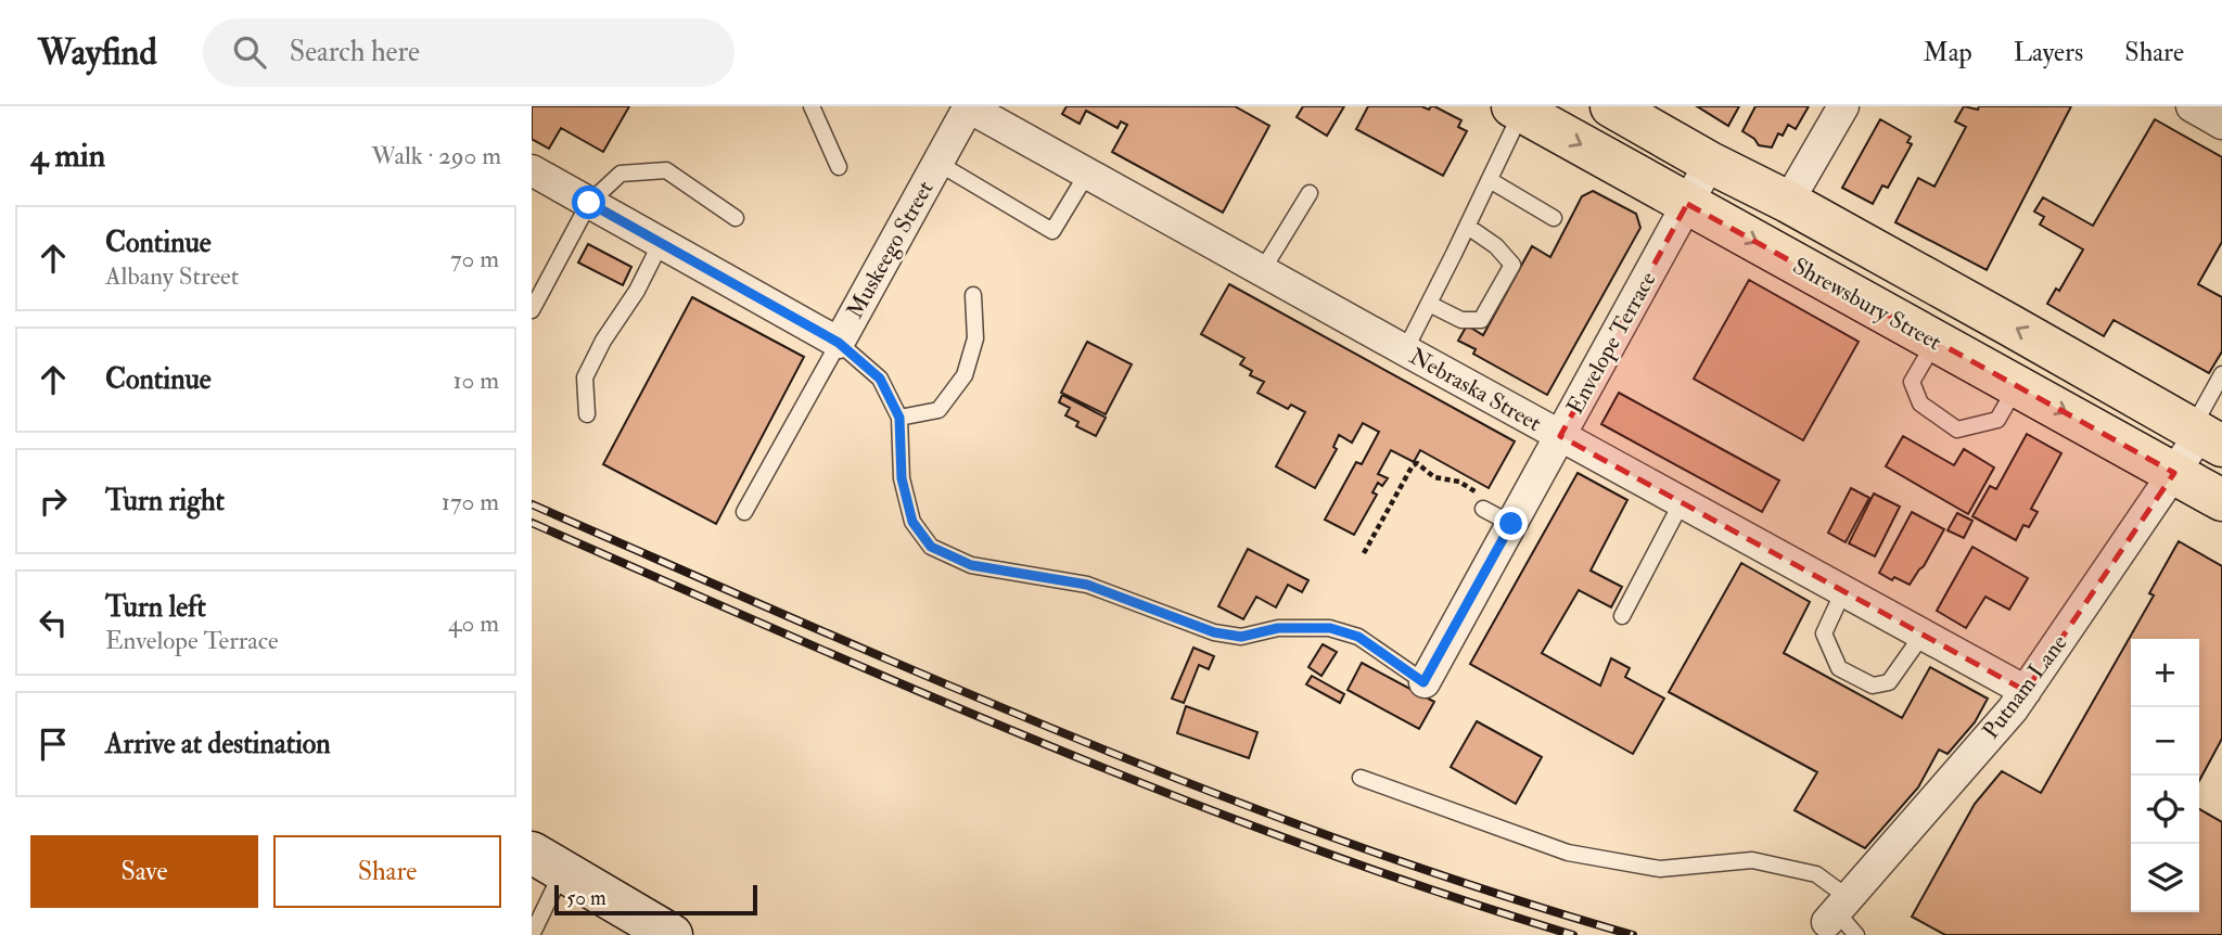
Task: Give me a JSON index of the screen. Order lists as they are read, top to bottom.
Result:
{
  "streets": {
    "main road": ["Shrewsbury Street"],
    "street": [
      "Muskeego Street",
      "Envelope Terrace",
      "Nebraska Street",
      "Putnam Lane"
    ]
  },
  "crossings": [
    ["Muskeego Street", "Nebraska Street"],
    ["Shrewsbury Street", "Envelope Terrace"],
    ["Shrewsbury Street", "Putnam Lane"],
    ["Envelope Terrace", "Nebraska Street"],
    ["Nebraska Street", "Putnam Lane"]
  ],
  "scale_bar": "50 m",
  "page": {
    "header": "Wayfind",
    "search": "Search here",
    "nav": ["Map", "Layers", "Share"],
    "heading": ["4 min", "Walk · 290 m"],
    "list": [
      ["Continue", "Albany Street", "70 m"],
      ["Continue", "10 m"],
      ["Turn right", "170 m"],
      ["Turn left", "Envelope Terrace", "40 m"],
      "Arrive at destination"
    ],
    "map_buttons": ["+", "−"],
    "buttons": ["Save", "Share"],
    "scale": "50 m"
  }
}
